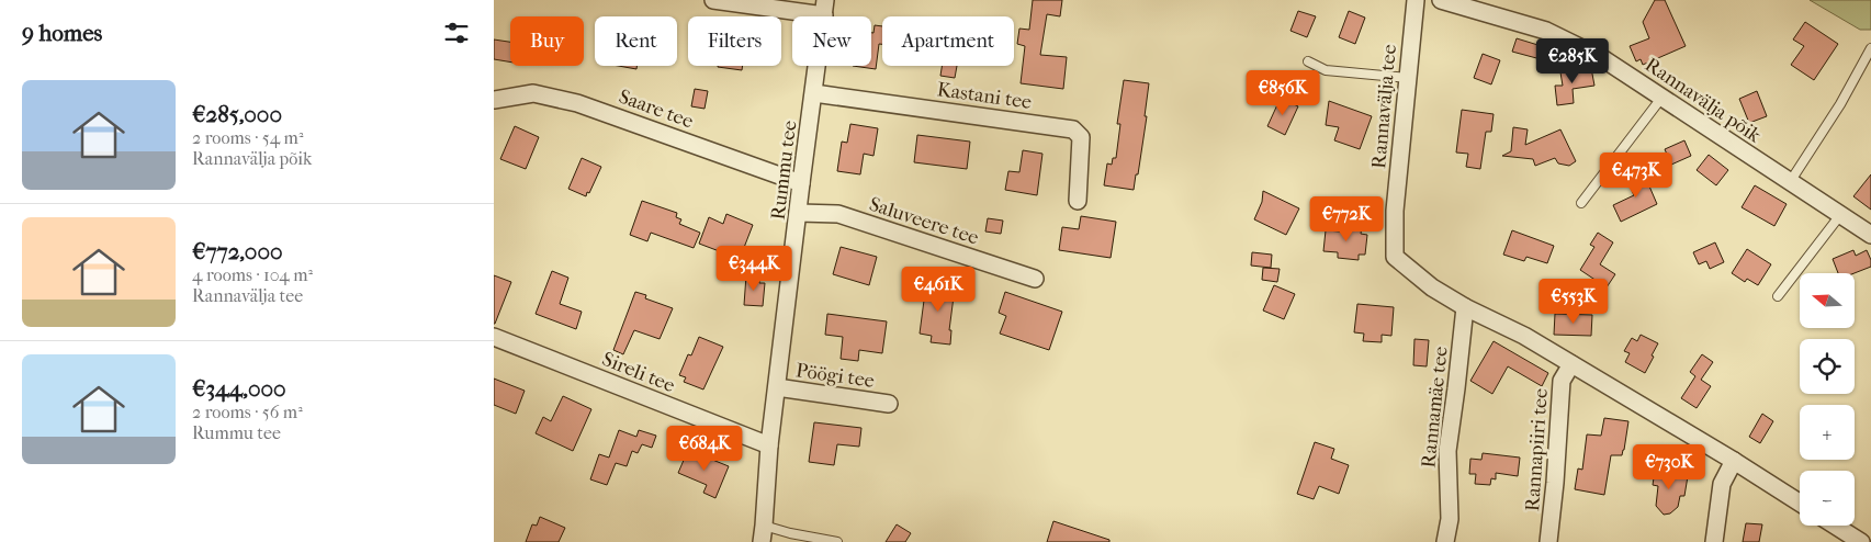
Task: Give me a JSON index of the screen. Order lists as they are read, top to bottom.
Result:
{
  "streets": {
    "street": [
      "Kastani tee",
      "Rannavälja põik",
      "Rannavälja tee",
      "Saare tee",
      "Rummu tee",
      "Saluveere tee",
      "Sireli tee",
      "Pöögi tee",
      "Rannamäe tee",
      "Rannapiiri tee"
    ]
  },
  "crossings": [
    ["Kastani tee", "Rummu tee"],
    ["Rannavälja tee", "Rannamäe tee"],
    ["Rannavälja tee", "Rannapiiri tee"],
    ["Saare tee", "Rummu tee"],
    ["Rummu tee", "Saluveere tee"],
    ["Rummu tee", "Sireli tee"],
    ["Rummu tee", "Pöögi tee"]
  ],
  "north": "left",
  "page": {
    "heading": "9 homes",
    "chip": [
      "Buy",
      "Rent",
      "Filters",
      "New",
      "Apartment"
    ],
    "price": [
      "€285K",
      "€856K",
      "€473K",
      "€772K",
      "€344K",
      "€461K",
      "€553K",
      "€684K",
      "€730K"
    ],
    "list": [
      {
        "name": "€285,000",
        "note": "2 rooms · 54 m² · Rannavälja põik"
      },
      {
        "name": "€772,000",
        "note": "4 rooms · 104 m² · Rannavälja tee"
      },
      {
        "name": "€344,000",
        "note": "2 rooms · 56 m² · Rummu tee"
      }
    ],
    "map_buttons": ["+", "−"]
  }
}
